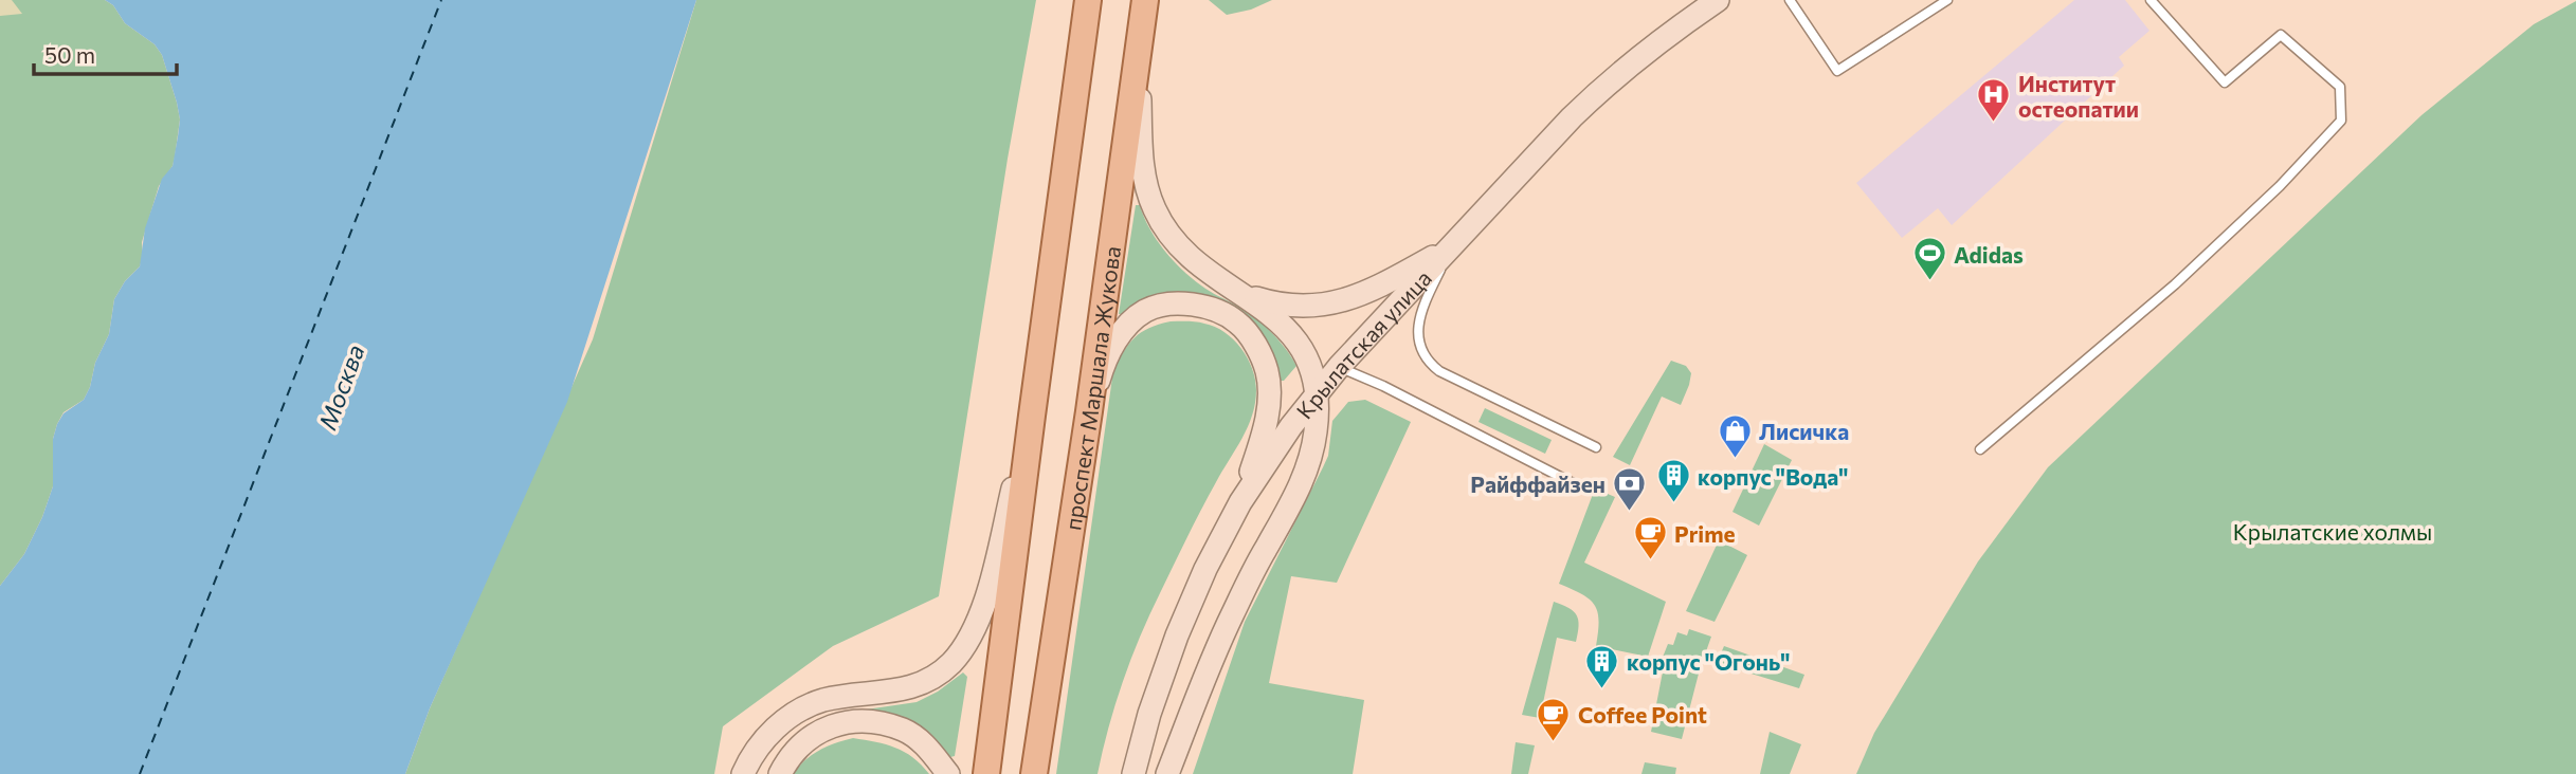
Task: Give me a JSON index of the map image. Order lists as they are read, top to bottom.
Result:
{
  "streets": {
    "main road": ["Крылатская улица", "проспект Маршала Жукова"]
  },
  "water": ["Москва"],
  "parks": ["Крылатские холмы"],
  "places": {
    "hospital": ["Институт остеопатии"],
    "sports": ["Adidas"],
    "shop": ["Лисичка"],
    "building": ["корпус \"Вода\"", "корпус \"Огонь\""],
    "bank": ["Райффайзен"],
    "cafe": ["Prime", "Coffee Point"]
  },
  "scale_bar": "50 m"
}
